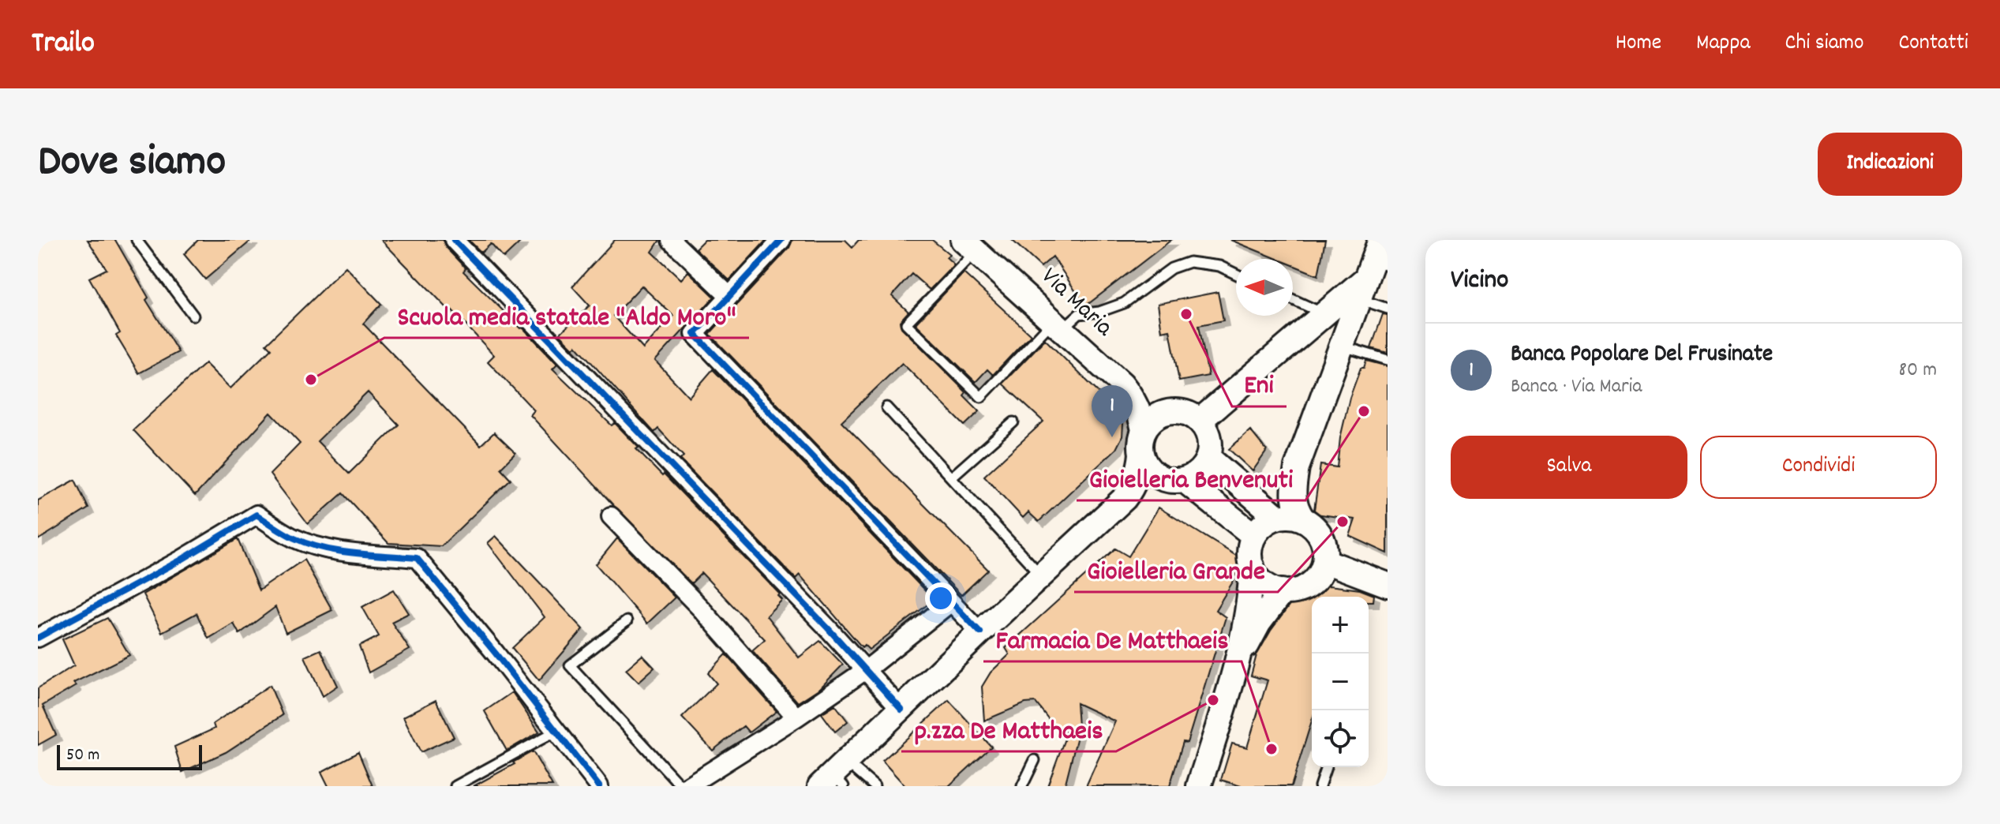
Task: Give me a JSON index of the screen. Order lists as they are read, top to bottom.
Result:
{
  "streets": {
    "main road": ["Via Maria"]
  },
  "places": [
    "Eni",
    "Scuola media statale \"Aldo Moro\"",
    "Gioielleria Benvenuti",
    "Gioielleria Grande",
    "p.zza De Matthaeis",
    "Farmacia De Matthaeis"
  ],
  "scale_bar": "50 m",
  "north": "left",
  "page": {
    "header": "Trailo",
    "nav": [
      "Home",
      "Mappa",
      "Chi siamo",
      "Contatti"
    ],
    "title": "Dove siamo",
    "buttons": [
      "Indicazioni",
      ["Salva", "Condividi"]
    ],
    "heading": "Vicino",
    "list": [
      {
        "mark": "1",
        "name": "Banca Popolare Del Frusinate",
        "note": "Banca · Via Maria",
        "value": "80 m"
      }
    ],
    "pins": "1",
    "map_buttons": ["+", "−"],
    "scale": "50 m"
  }
}
